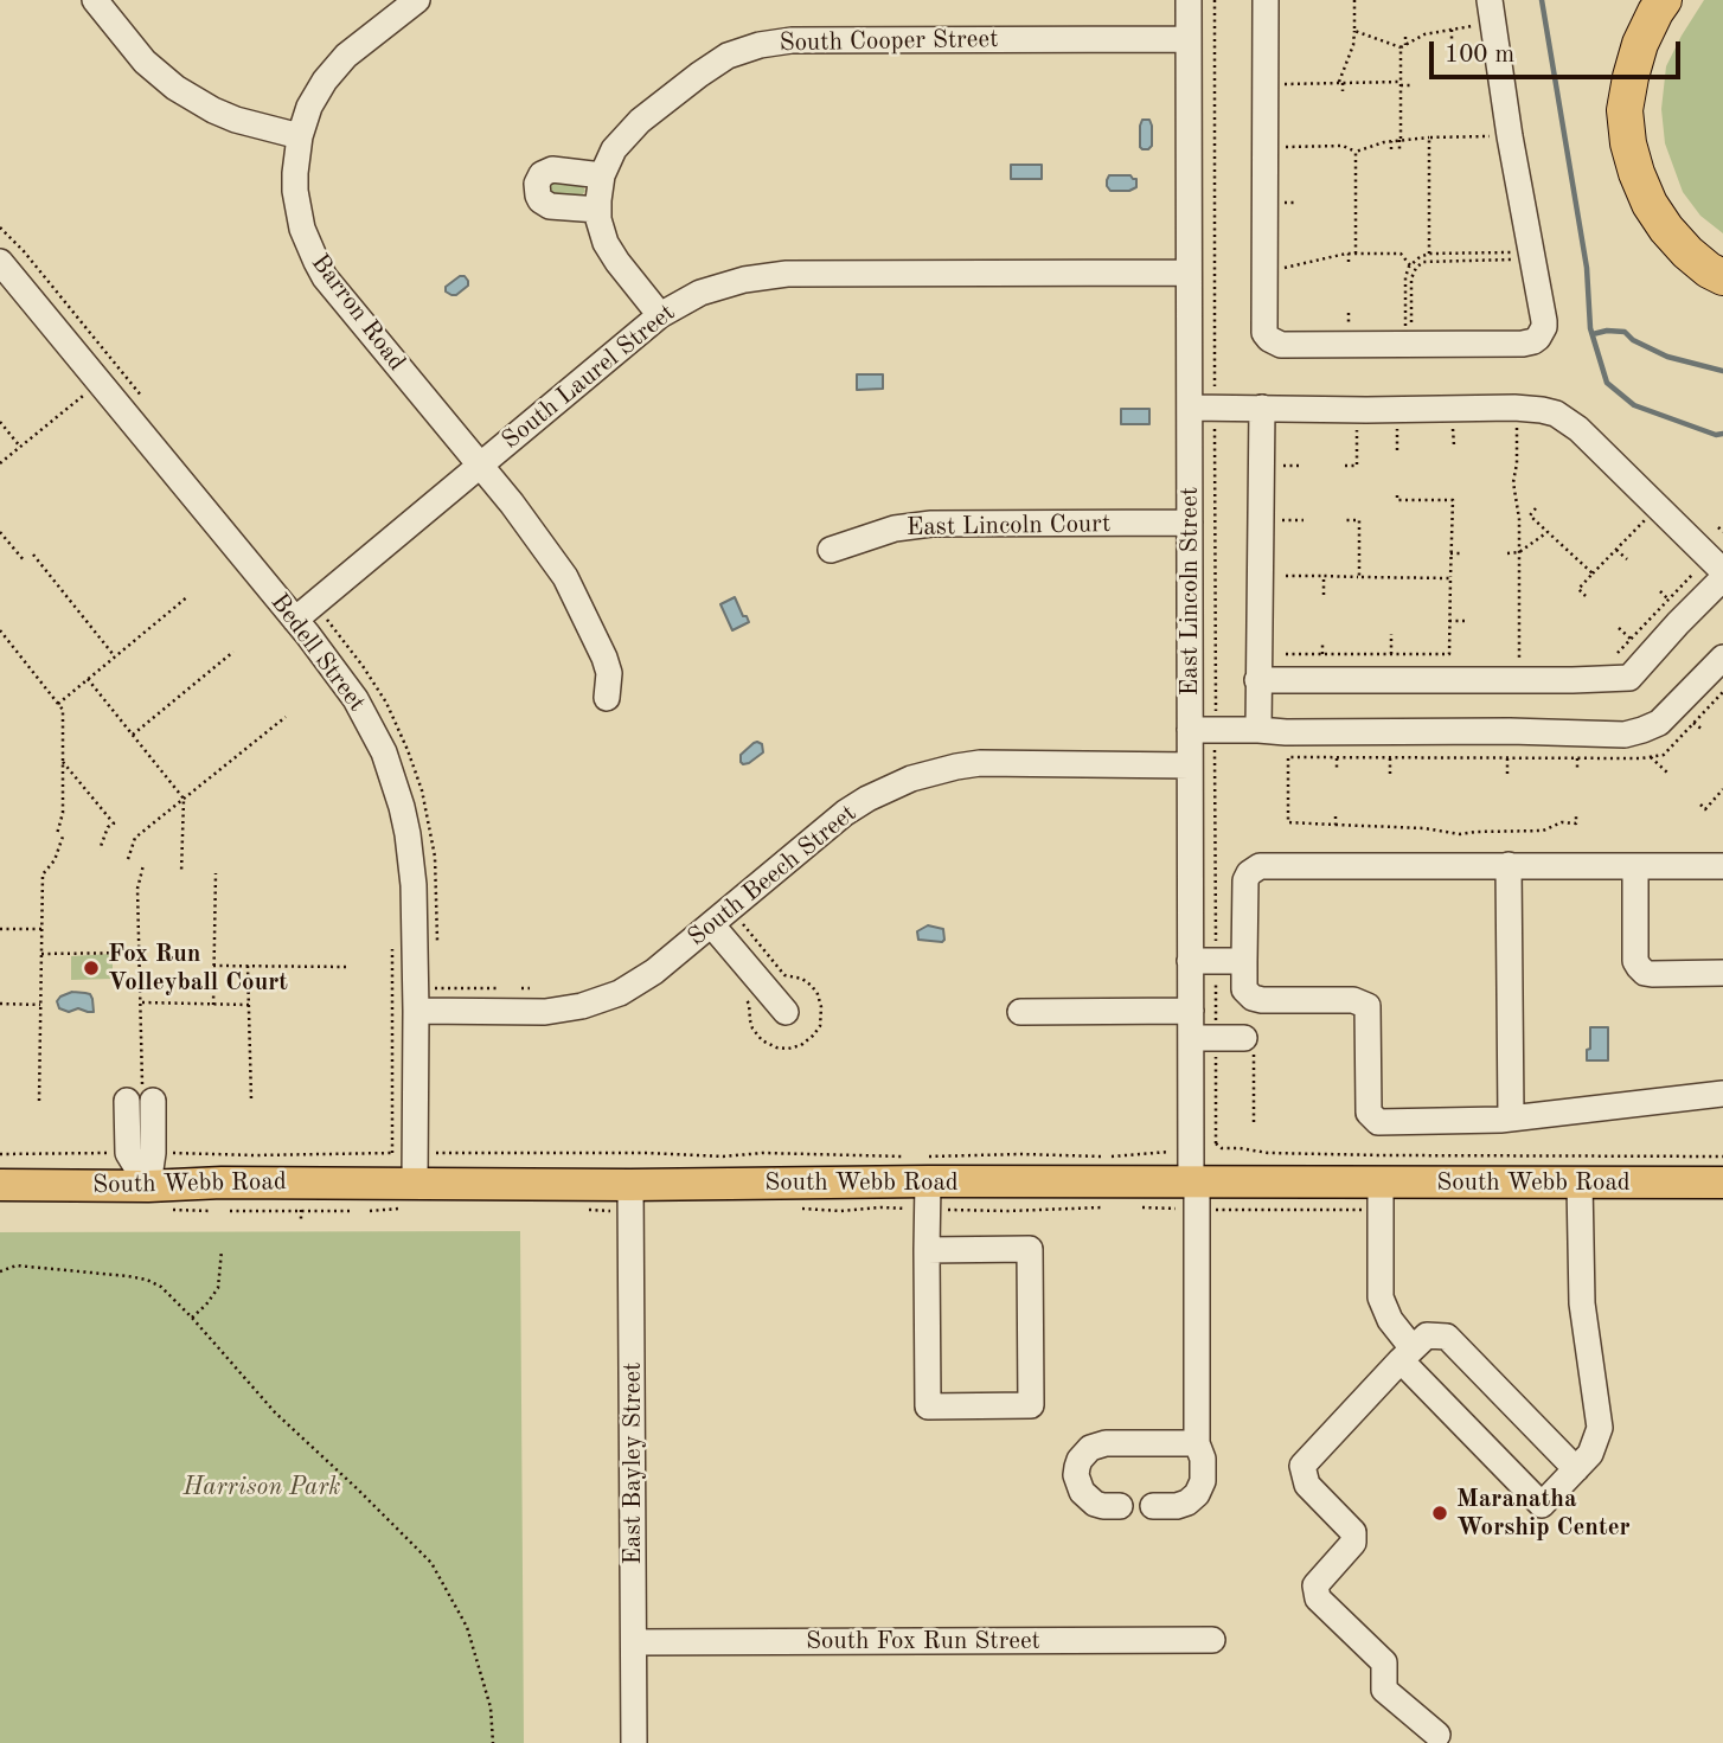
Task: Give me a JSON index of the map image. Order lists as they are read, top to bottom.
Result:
{
  "streets": {
    "main road": ["South Webb Road"],
    "street": [
      "South Cooper Street",
      "Barron Road",
      "South Laurel Street",
      "East Lincoln Court",
      "East Lincoln Street",
      "Bedell Street",
      "South Beech Street",
      "East Bayley Street",
      "South Fox Run Street"
    ]
  },
  "crossings": [
    ["South Cooper Street", "South Laurel Street"],
    ["South Cooper Street", "East Lincoln Street"],
    ["Barron Road", "South Laurel Street"],
    ["South Laurel Street", "East Lincoln Street"],
    ["South Laurel Street", "Bedell Street"],
    ["East Lincoln Court", "East Lincoln Street"],
    ["East Lincoln Street", "South Beech Street"],
    ["East Lincoln Street", "South Webb Road"],
    ["Bedell Street", "South Beech Street"],
    ["Bedell Street", "South Webb Road"],
    ["South Webb Road", "East Bayley Street"],
    ["East Bayley Street", "South Fox Run Street"]
  ],
  "parks": ["Harrison Park"],
  "places": ["Fox Run Volleyball Court", "Maranatha Worship Center"],
  "scale_bar": "100 m"
}
